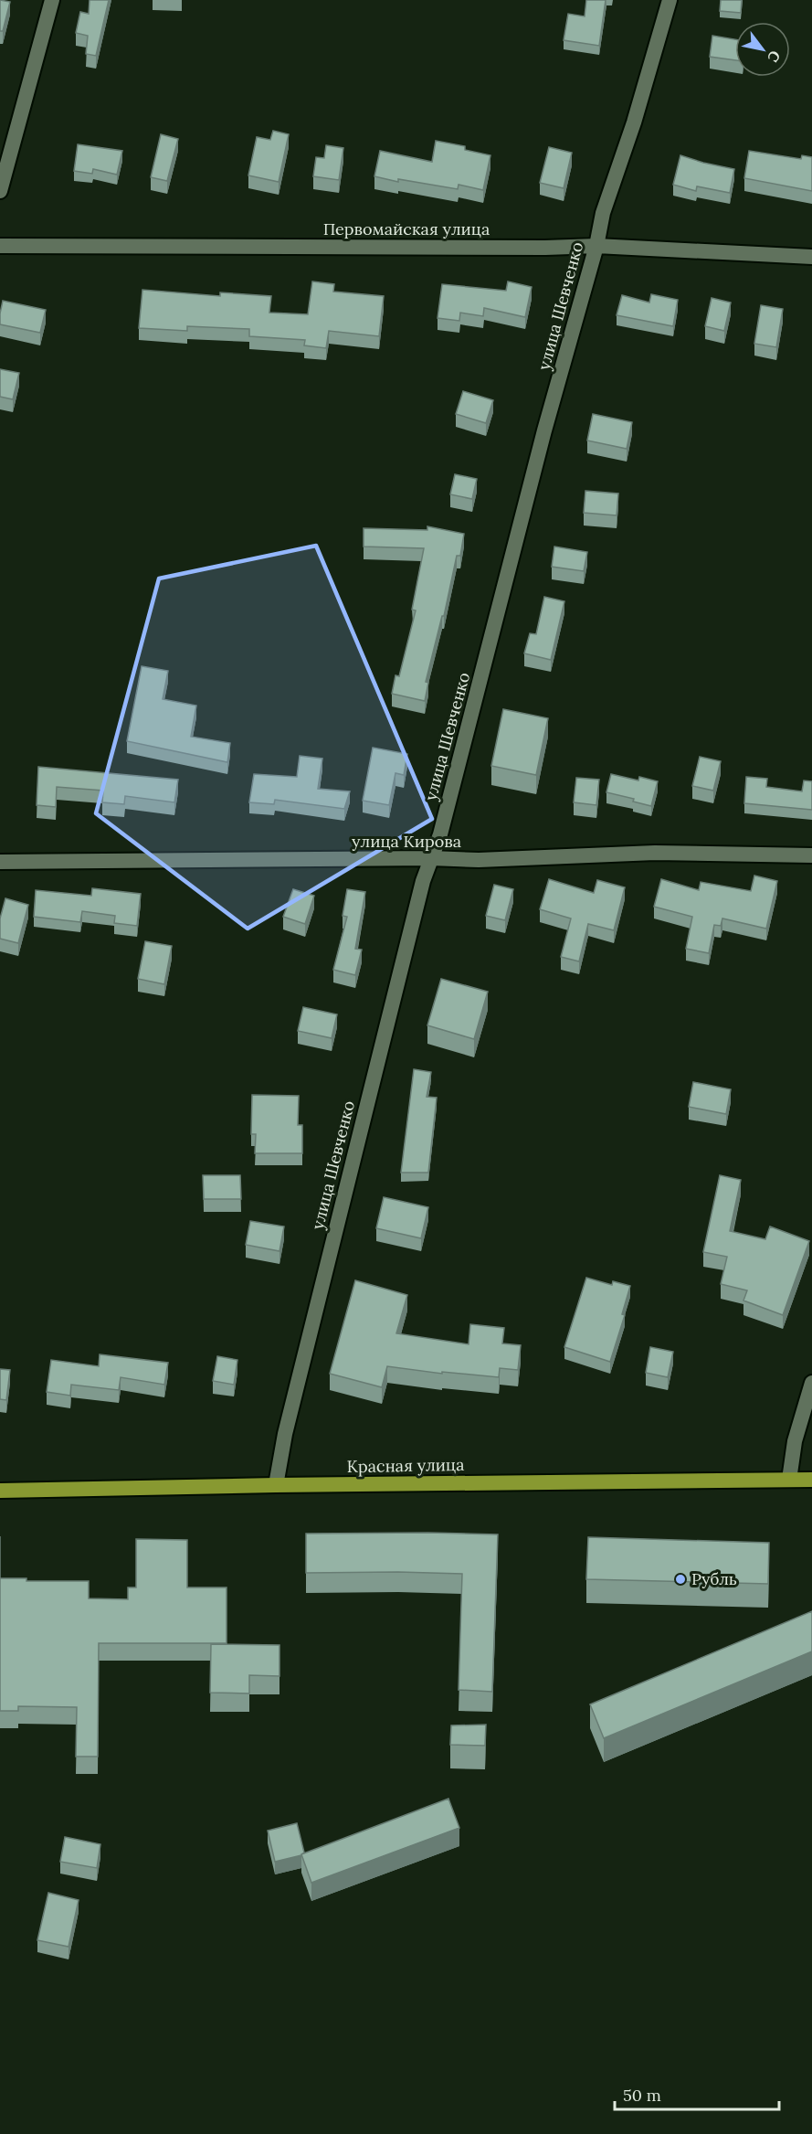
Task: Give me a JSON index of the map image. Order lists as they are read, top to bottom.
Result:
{
  "streets": {
    "main road": ["Красная улица"],
    "street": ["Первомайская улица", "улица Шевченко", "улица Кирова"]
  },
  "crossings": [
    ["Первомайская улица", "улица Шевченко"],
    ["улица Шевченко", "улица Кирова"],
    ["улица Шевченко", "Красная улица"]
  ],
  "places": ["Рубль"],
  "scale_bar": "50 m",
  "north": "bottom right"
}
